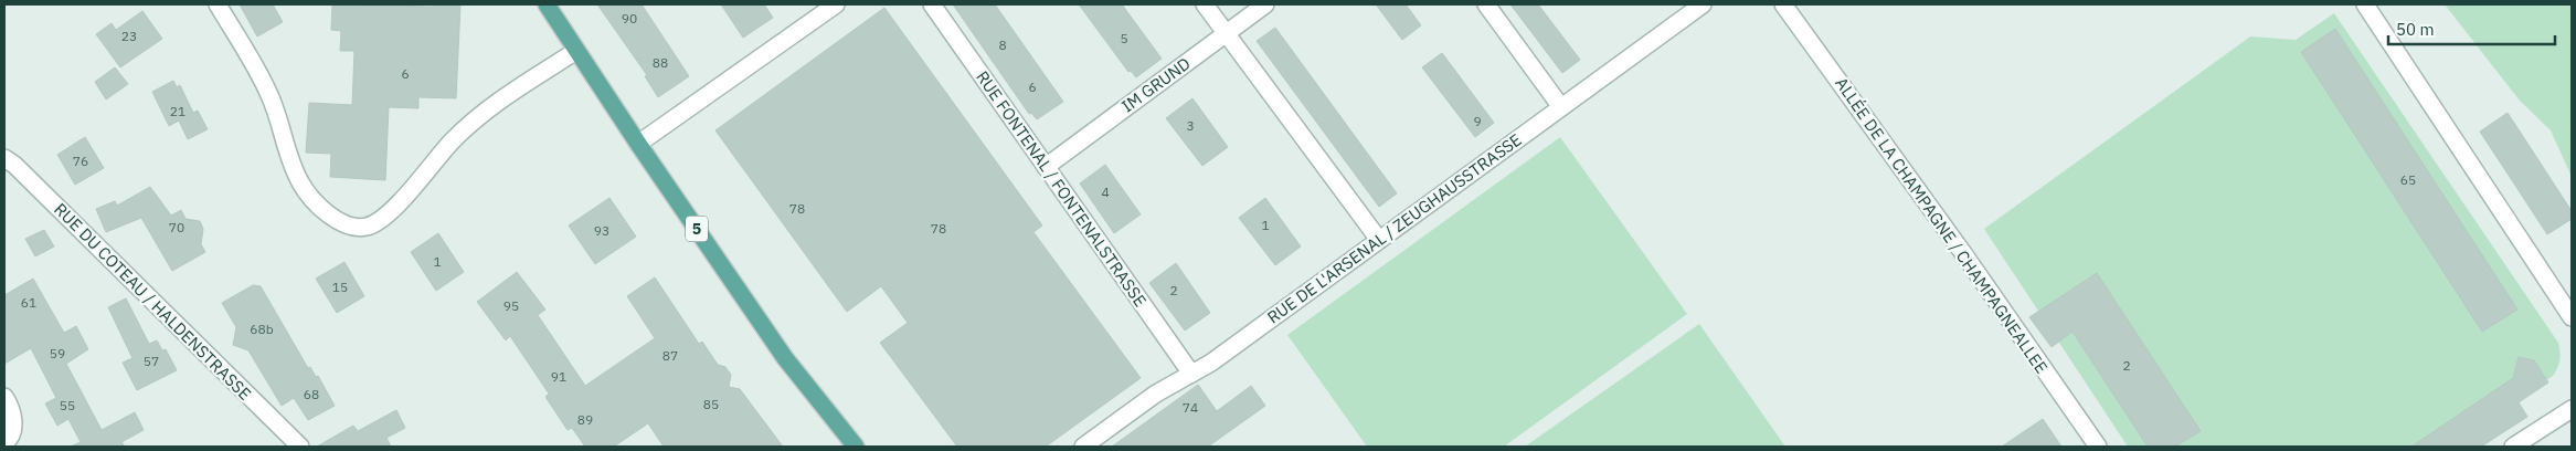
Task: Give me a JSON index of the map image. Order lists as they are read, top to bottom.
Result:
{
  "streets": {
    "main road": ["5"],
    "street": [
      "IM GRUND",
      "RUE FONTENAL / FONTENALSTRASSE",
      "ALLÉE DE LA CHAMPAGNE / CHAMPAGNEALLEE",
      "RUE DE L'ARSENAL / ZEUGHAUSSTRASSE",
      "RUE DU COTEAU / HALDENSTRASSE"
    ]
  },
  "crossings": [
    ["IM GRUND", "RUE FONTENAL / FONTENALSTRASSE"],
    ["RUE FONTENAL / FONTENALSTRASSE", "RUE DE L'ARSENAL / ZEUGHAUSSTRASSE"]
  ],
  "house_numbers": [
    "90",
    "23",
    "5",
    "8",
    "88",
    "6",
    "6",
    "21",
    "9",
    "3",
    "76",
    "65",
    "4",
    "78",
    "1",
    "70",
    "78",
    "93",
    "1",
    "15",
    "2",
    "61",
    "95",
    "68b",
    "59",
    "87",
    "57",
    "2",
    "91",
    "68",
    "85",
    "55",
    "74",
    "89"
  ],
  "scale_bar": "50 m"
}
